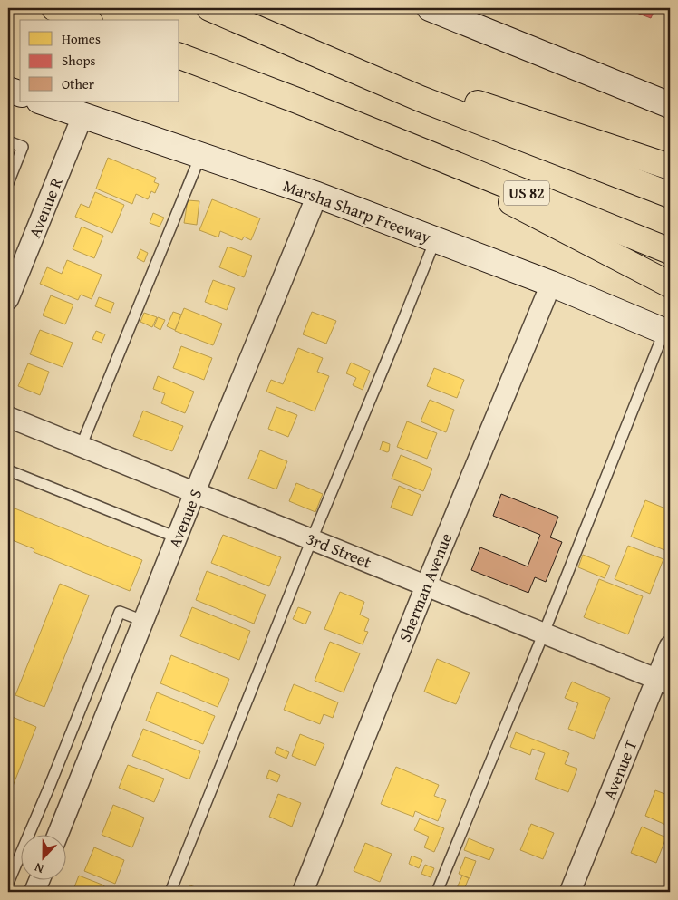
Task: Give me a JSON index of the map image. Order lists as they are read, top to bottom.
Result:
{
  "streets": {
    "highway": ["US 82"],
    "main road": ["Marsha Sharp Freeway"],
    "street": [
      "Avenue R",
      "Avenue S",
      "3rd Street",
      "Sherman Avenue",
      "Avenue T"
    ]
  },
  "crossings": [
    ["Avenue R", "Marsha Sharp Freeway"],
    ["Marsha Sharp Freeway", "Avenue S"],
    ["Marsha Sharp Freeway", "Sherman Avenue"],
    ["Avenue S", "3rd Street"],
    ["3rd Street", "Sherman Avenue"],
    ["3rd Street", "Avenue T"]
  ],
  "legend": ["Homes", "Shops", "Other"],
  "north": "bottom"
}
